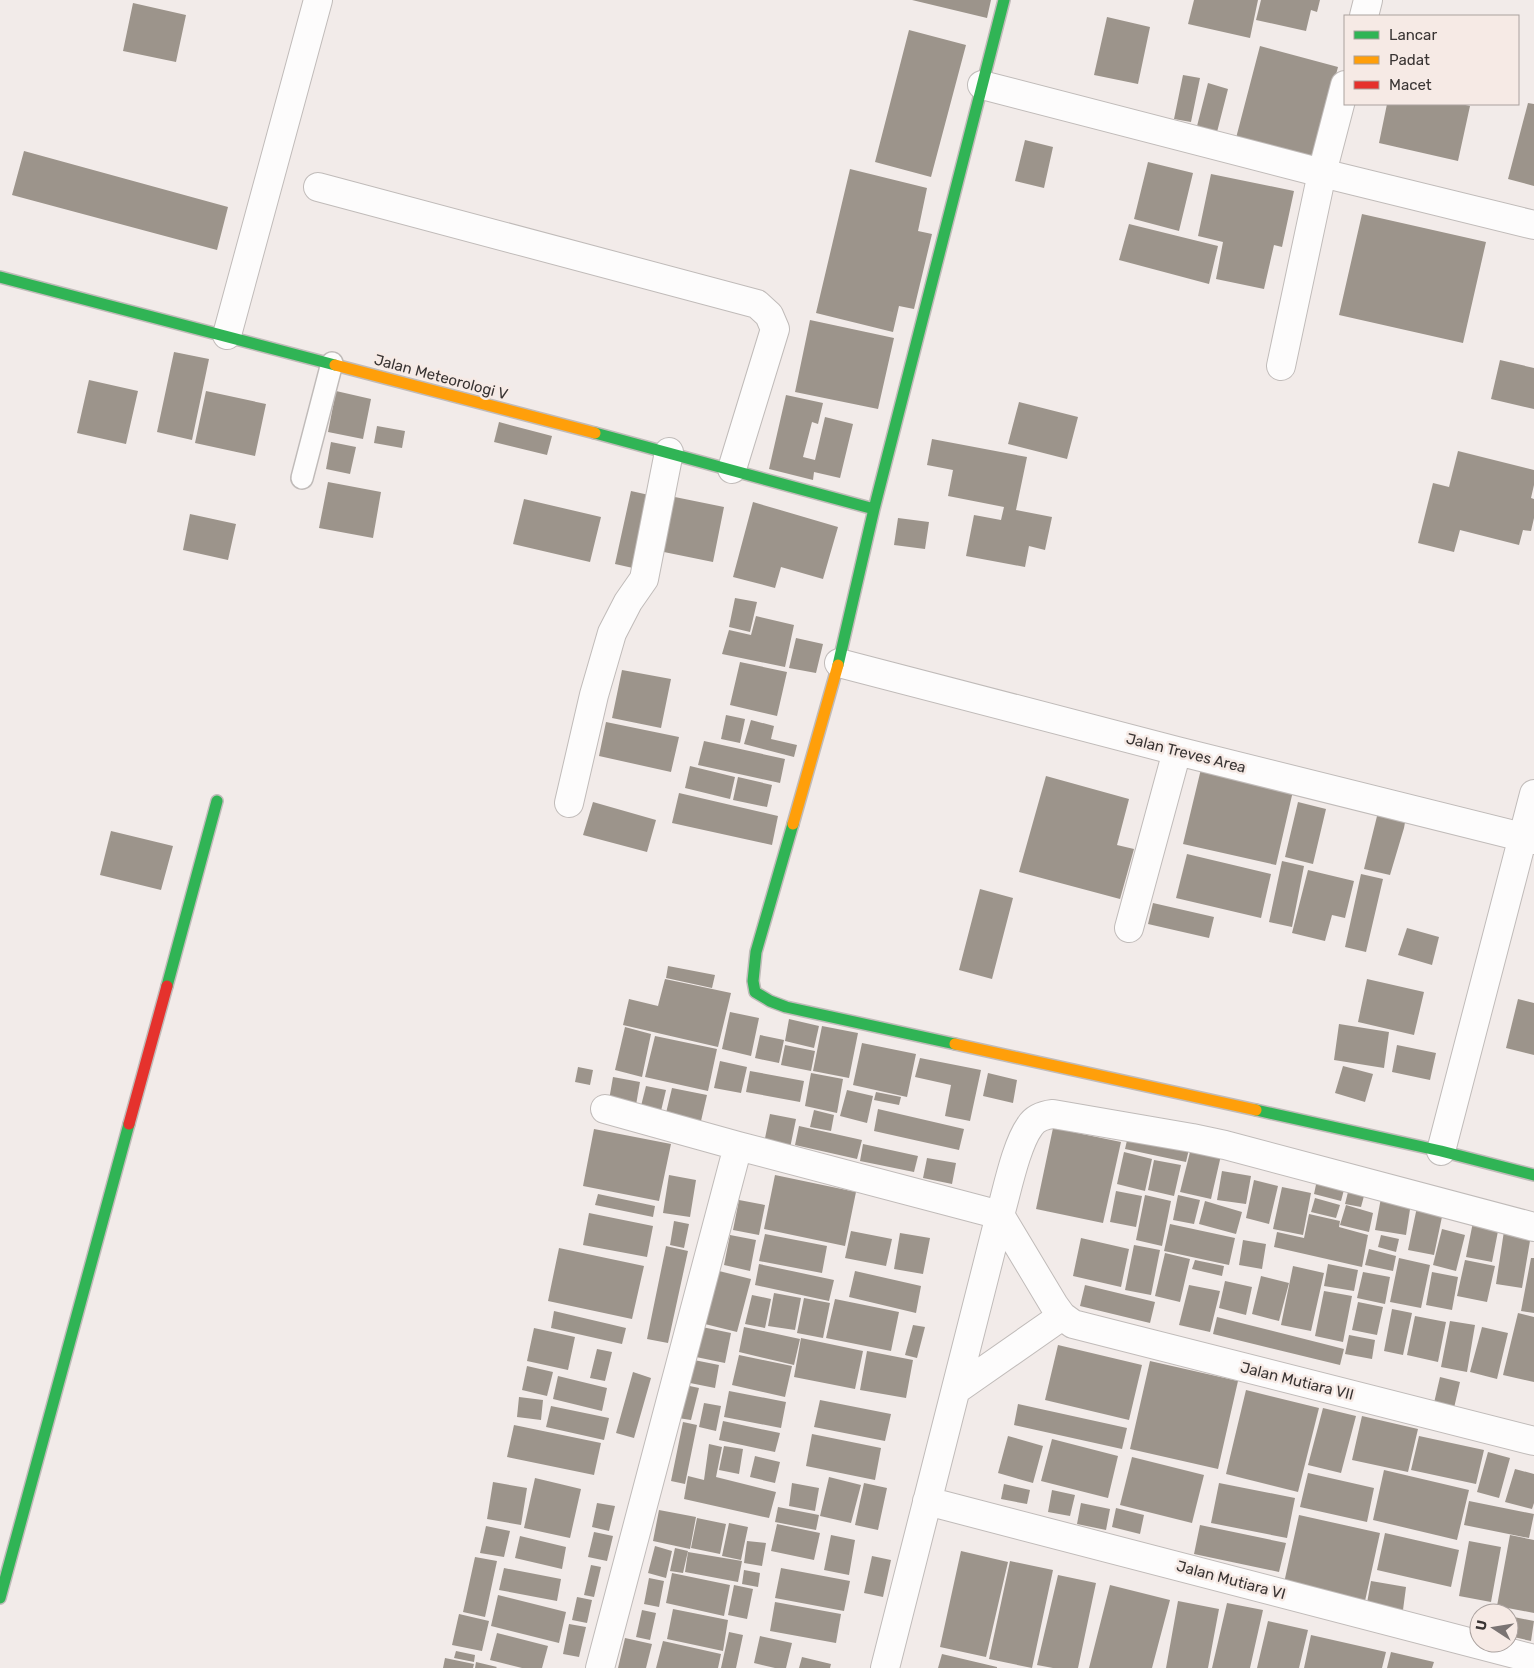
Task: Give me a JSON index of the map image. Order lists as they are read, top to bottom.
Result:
{
  "streets": {
    "street": [
      "Jalan Meteorologi V",
      "Jalan Treves Area",
      "Jalan Mutiara VII",
      "Jalan Mutiara VI"
    ]
  },
  "legend": ["Lancar", "Padat", "Macet"],
  "north": "left"
}
